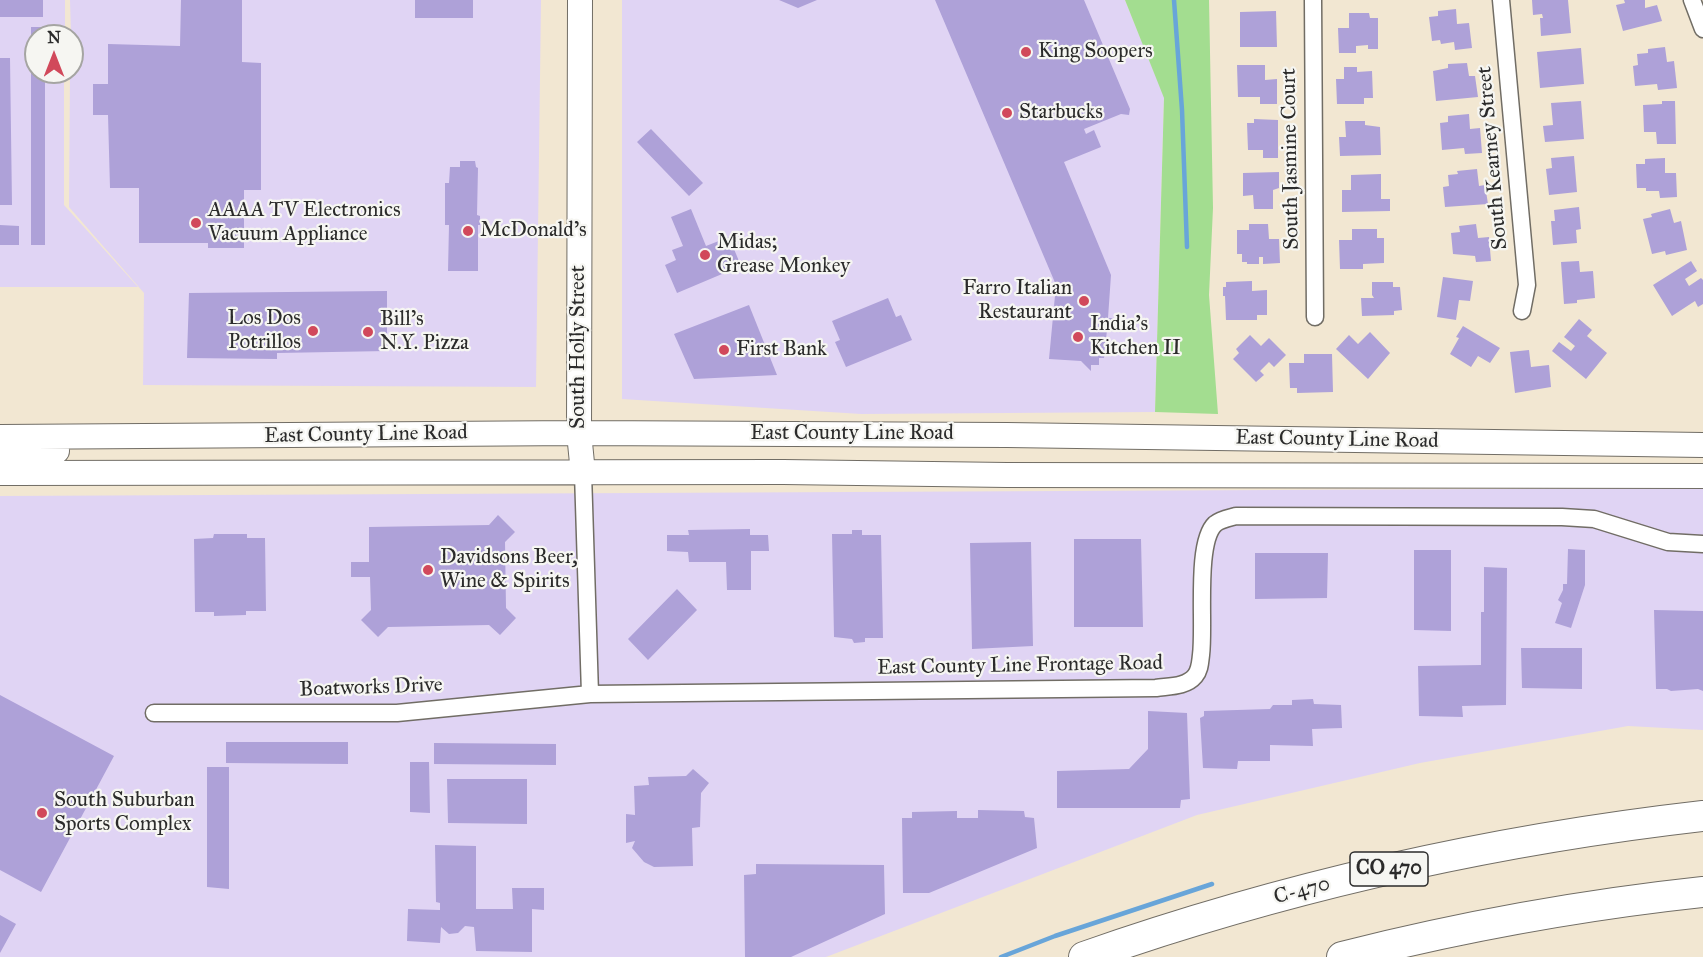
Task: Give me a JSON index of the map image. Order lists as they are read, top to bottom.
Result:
{
  "streets": {
    "highway": ["CO 470", "C-470"],
    "main road": ["South Holly Street", "East County Line Road"],
    "street": [
      "South Kearney Street",
      "South Jasmine Court",
      "East County Line Frontage Road",
      "Boatworks Drive"
    ]
  },
  "crossings": [
    ["South Holly Street", "East County Line Road"],
    ["South Holly Street", "East County Line Frontage Road"],
    ["South Holly Street", "Boatworks Drive"],
    ["East County Line Frontage Road", "Boatworks Drive"]
  ],
  "places": [
    "King Soopers",
    "Starbucks",
    "AAAA TV Electronics Vacuum Appliance",
    "McDonald's",
    "Midas; Grease Monkey",
    "Farro Italian Restaurant",
    "Los Dos Potrillos",
    "Bill's N.Y. Pizza",
    "India's Kitchen II",
    "First Bank",
    "Davidsons Beer, Wine & Spirits",
    "South Suburban Sports Complex"
  ],
  "north": "top"
}
